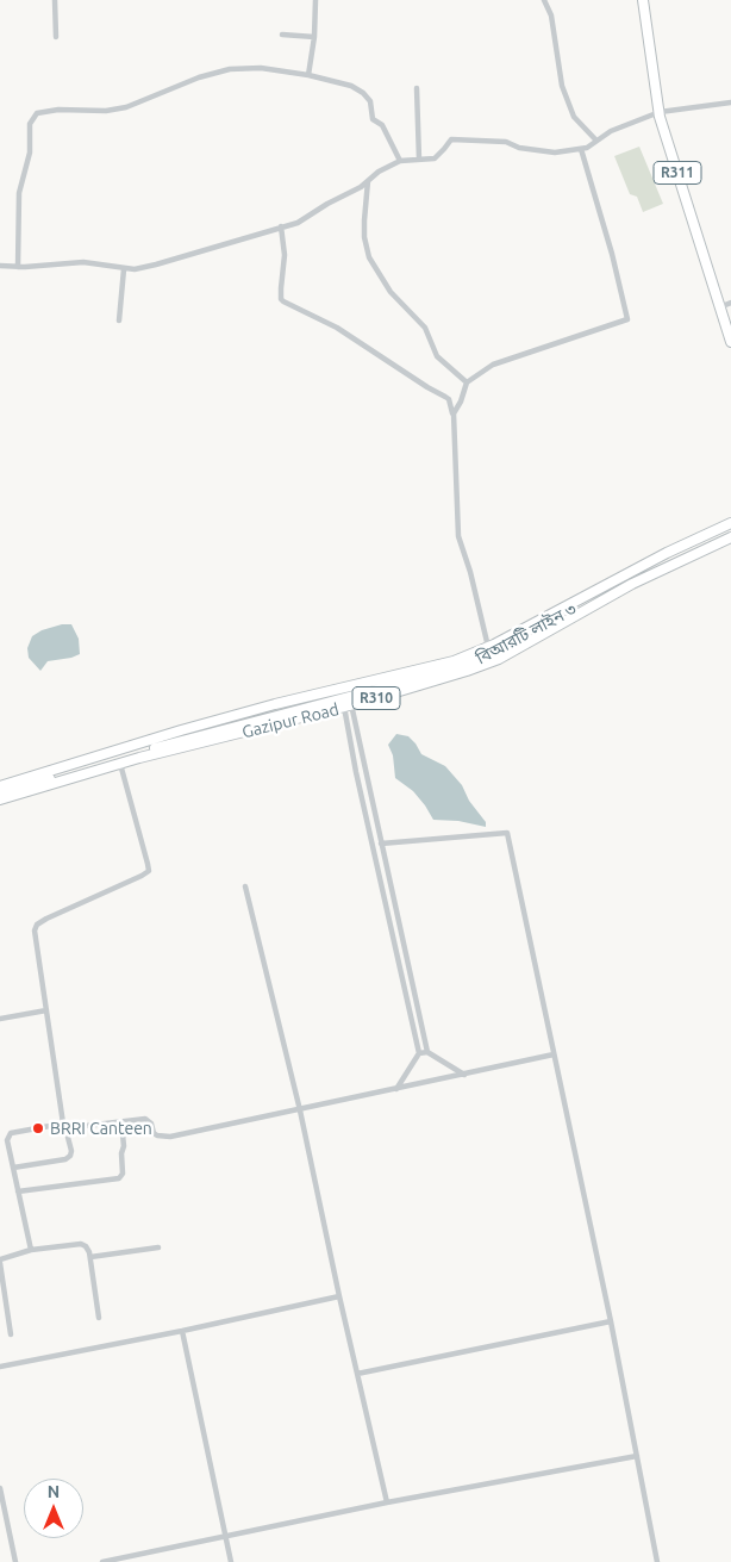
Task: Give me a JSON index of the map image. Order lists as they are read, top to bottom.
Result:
{
  "streets": {
    "main road": [
      "R311",
      "বিআরটি লাইন ৩",
      "R310",
      "Gazipur Road"
    ]
  },
  "places": ["BRRI Canteen"],
  "north": "top"
}
